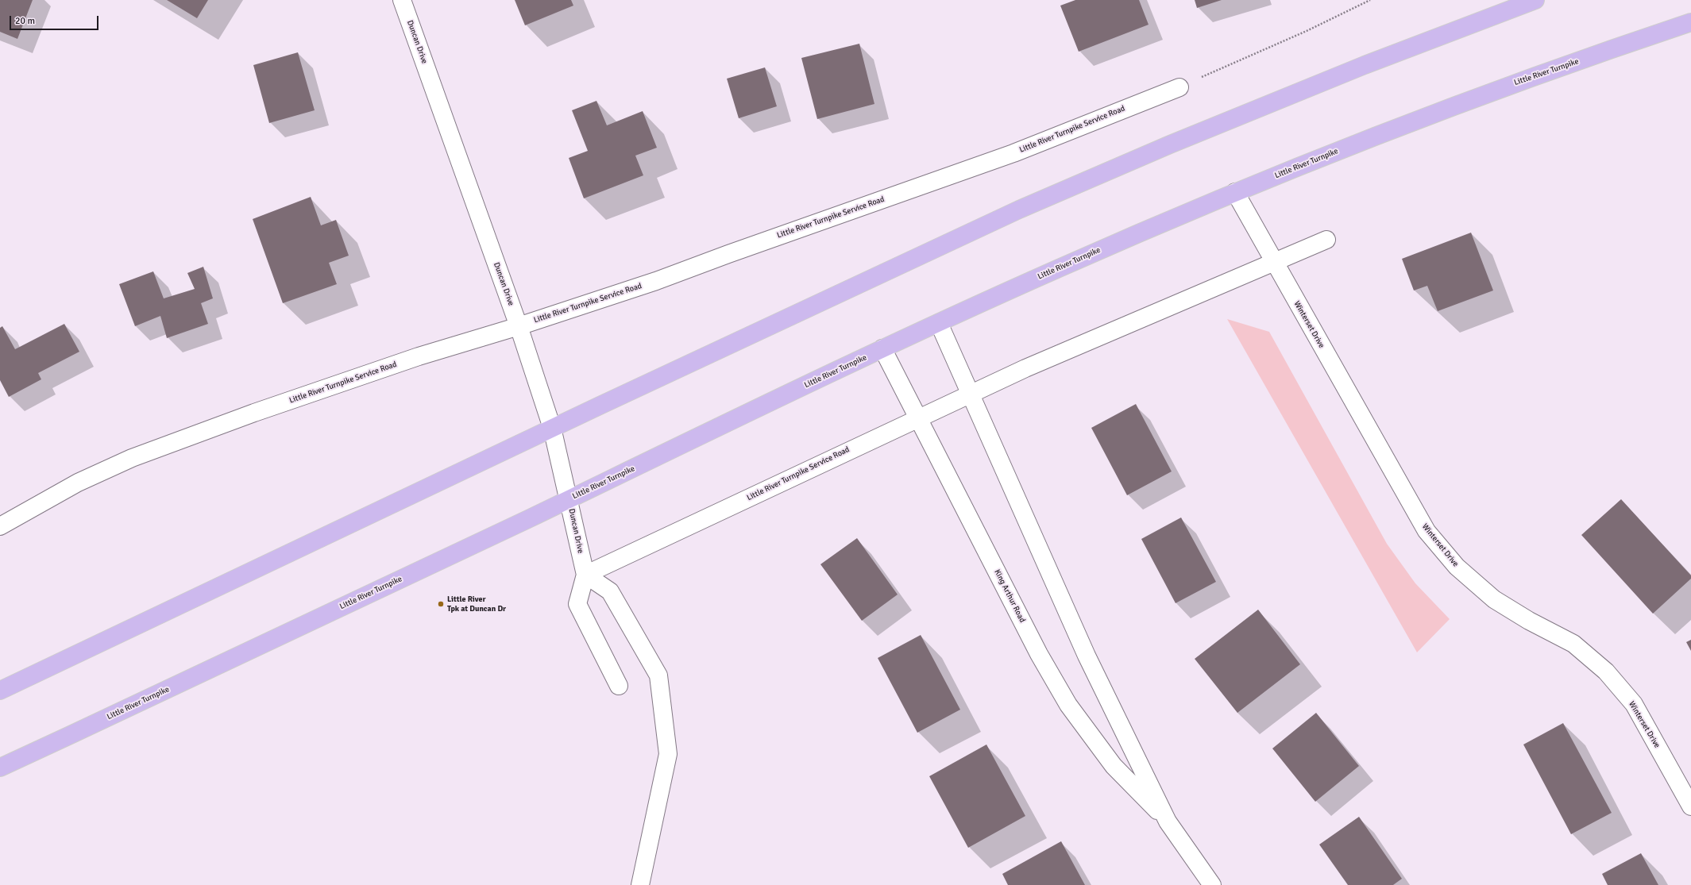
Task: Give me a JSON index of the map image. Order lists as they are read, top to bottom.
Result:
{
  "streets": {
    "main road": ["Little River Turnpike"],
    "street": [
      "Duncan Drive",
      "Little River Turnpike Service Road",
      "Winterset Drive",
      "King Arthur Road"
    ]
  },
  "crossings": [
    ["Duncan Drive", "Little River Turnpike"],
    ["Duncan Drive", "Little River Turnpike Service Road"],
    ["Little River Turnpike", "Winterset Drive"],
    ["Little River Turnpike", "King Arthur Road"],
    ["Little River Turnpike Service Road", "Winterset Drive"],
    ["Little River Turnpike Service Road", "King Arthur Road"]
  ],
  "places": ["Little River Tpk at Duncan Dr"],
  "scale_bar": "20 m"
}
